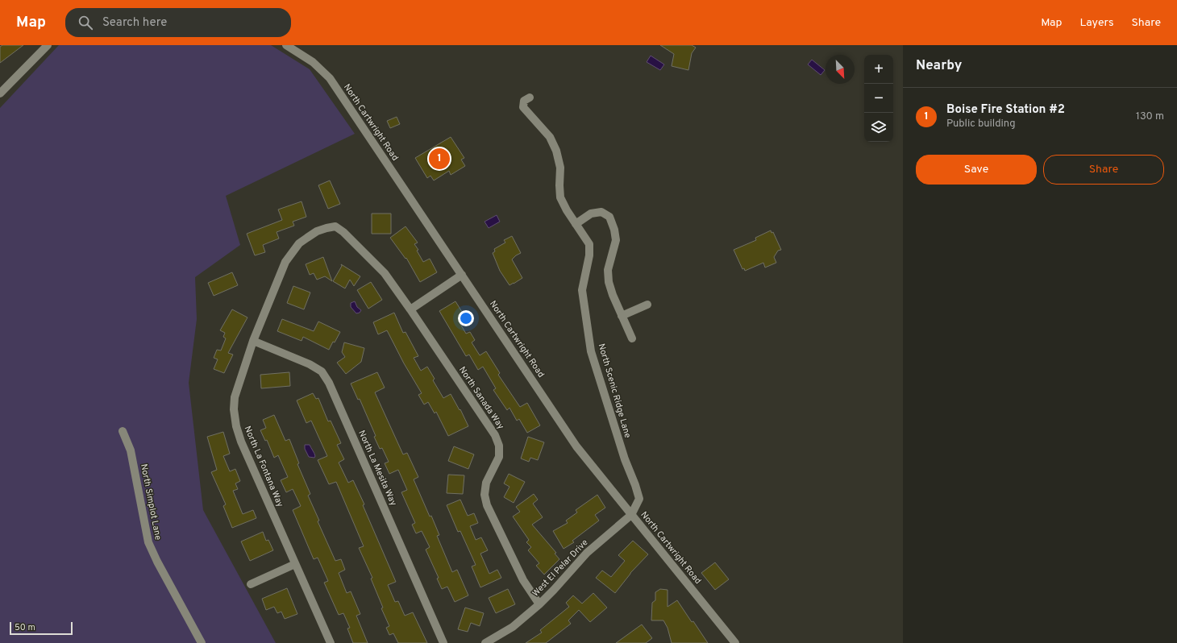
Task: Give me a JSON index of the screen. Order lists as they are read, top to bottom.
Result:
{
  "streets": {
    "street": [
      "North Cartwright Road",
      "North Scenic Ridge Lane",
      "North Sanada Way",
      "North La Fontana Way",
      "North La Mesita Way",
      "North Simplot Lane",
      "West El Pelar Drive"
    ]
  },
  "crossings": [
    ["North Cartwright Road", "North Scenic Ridge Lane"],
    ["North Cartwright Road", "West El Pelar Drive"],
    ["North Scenic Ridge Lane", "West El Pelar Drive"],
    ["North Sanada Way", "North La Fontana Way"],
    ["North Sanada Way", "West El Pelar Drive"],
    ["North La Fontana Way", "North La Mesita Way"]
  ],
  "scale_bar": "50 m",
  "north": "bottom right",
  "page": {
    "header": "Map",
    "search": "Search here",
    "nav": ["Map", "Layers", "Share"],
    "heading": "Nearby",
    "map_buttons": ["+", "−"],
    "list": [
      {
        "mark": "1",
        "name": "Boise Fire Station #2",
        "note": "Public building",
        "value": "130 m"
      }
    ],
    "buttons": ["Save", "Share"],
    "pins": "1",
    "scale": "50 m"
  }
}
